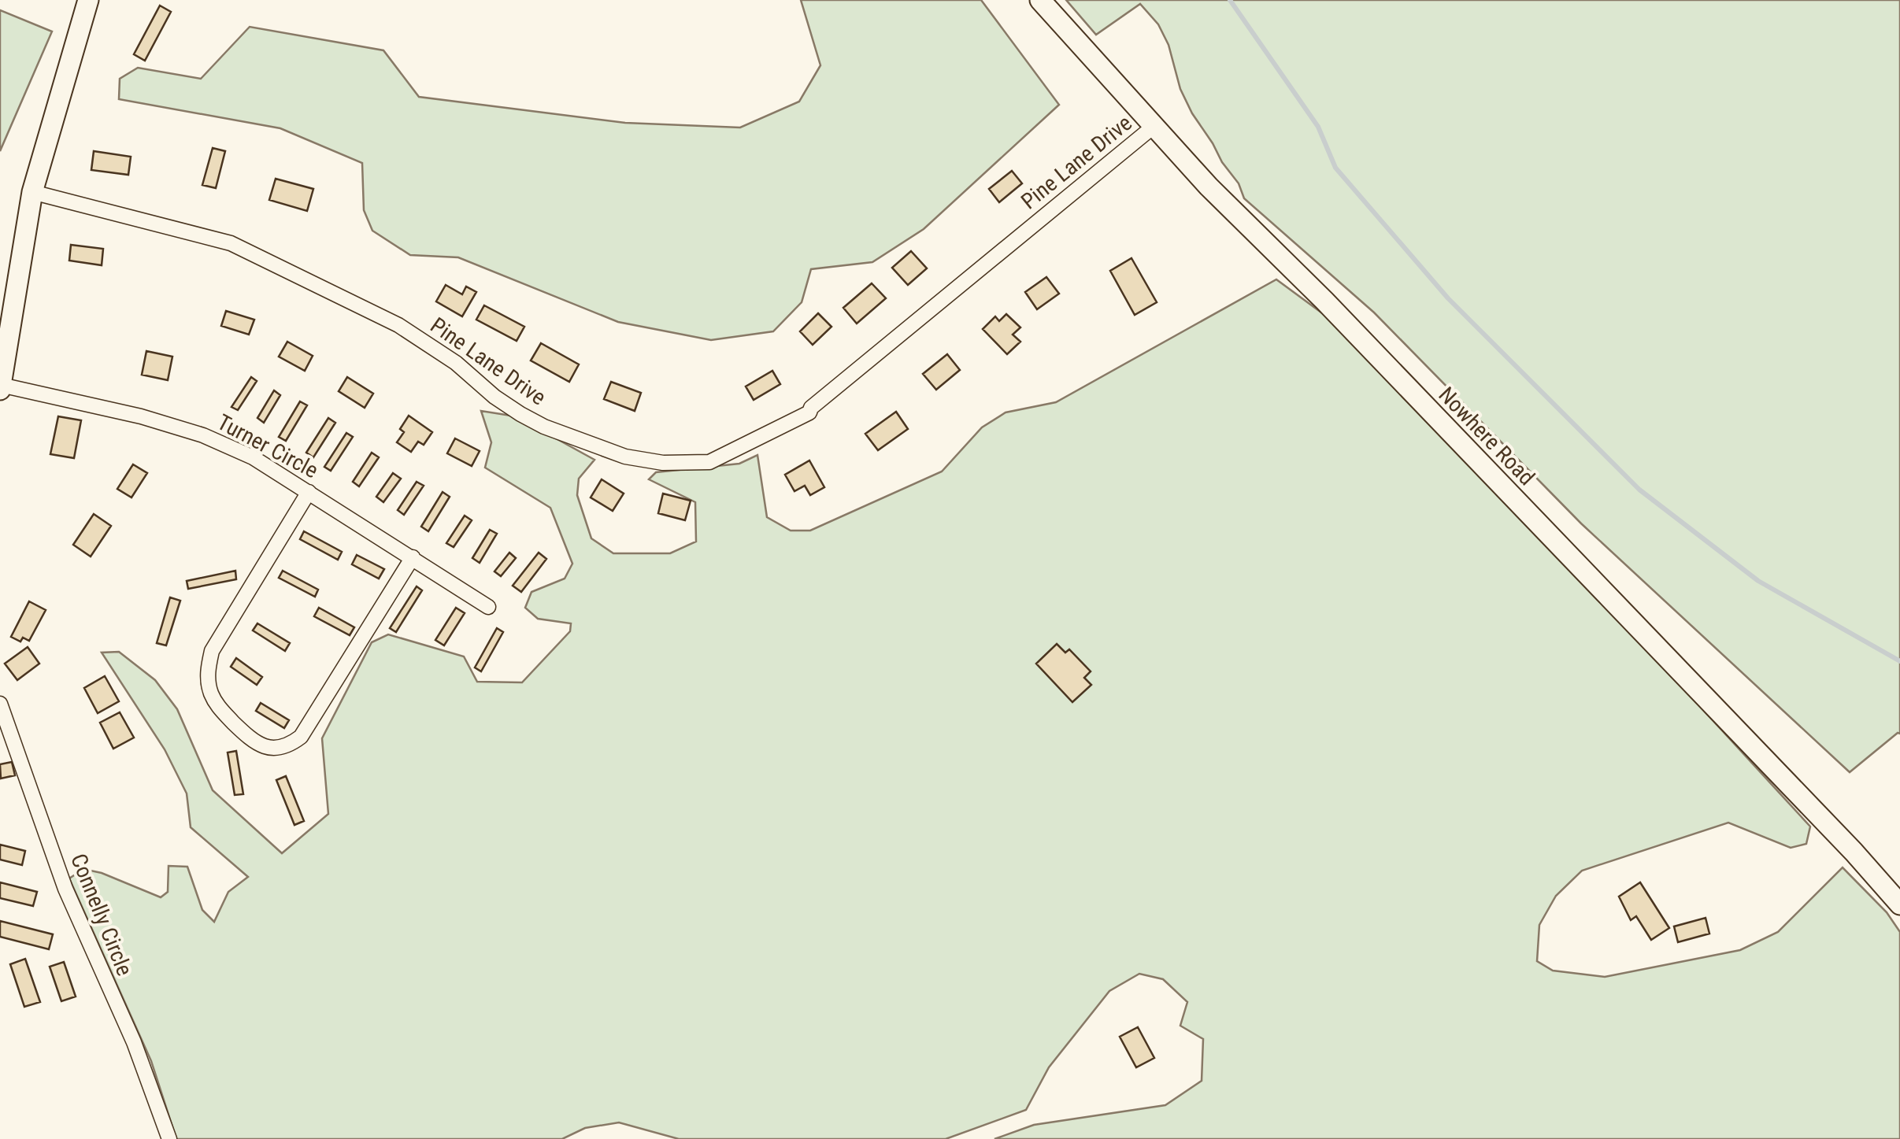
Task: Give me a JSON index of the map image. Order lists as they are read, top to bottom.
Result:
{
  "streets": {
    "street": [
      "Pine Lane Drive",
      "Nowhere Road",
      "Turner Circle",
      "Connelly Circle"
    ]
  },
  "crossings": [
    ["Pine Lane Drive", "Nowhere Road"]
  ]
}
